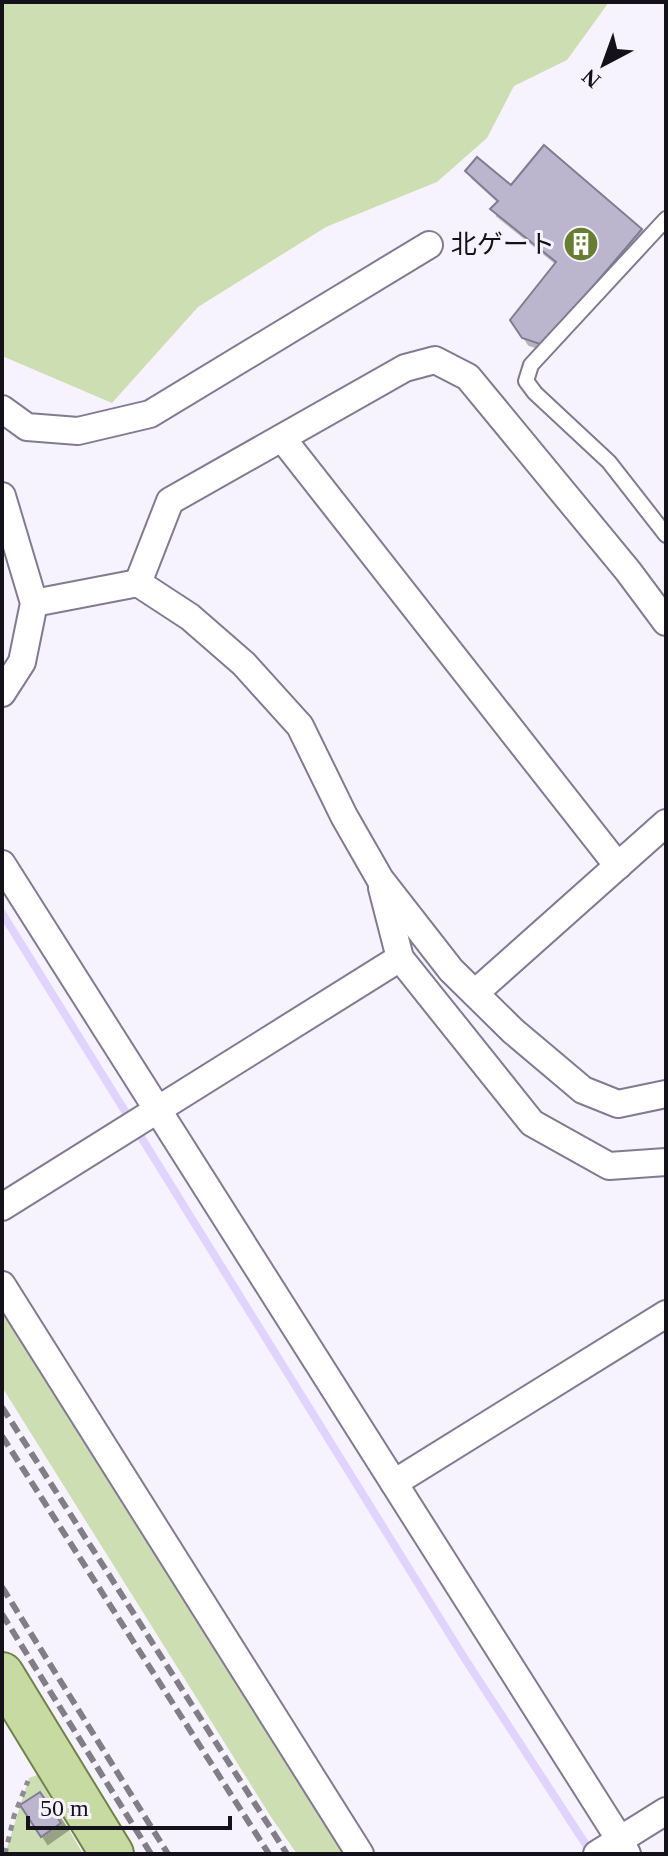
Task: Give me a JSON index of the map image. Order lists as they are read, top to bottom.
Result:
{
  "places": {
    "building": ["北ゲート"]
  },
  "scale_bar": "50 m",
  "north": "bottom left"
}
